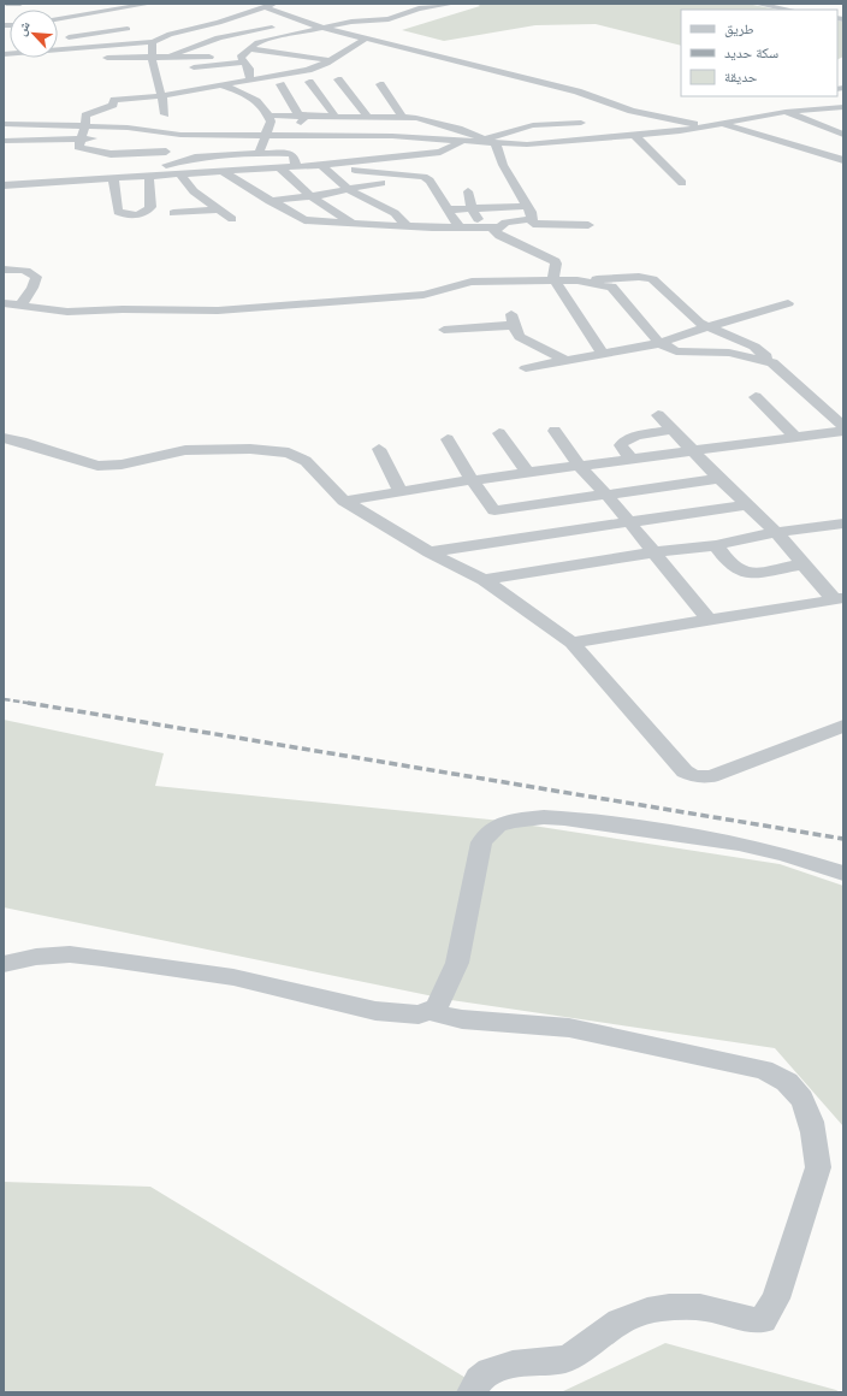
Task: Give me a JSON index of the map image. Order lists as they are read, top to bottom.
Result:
{
  "legend": ["طريق", "سكة حديد", "حديقة"],
  "north": "top left"
}
